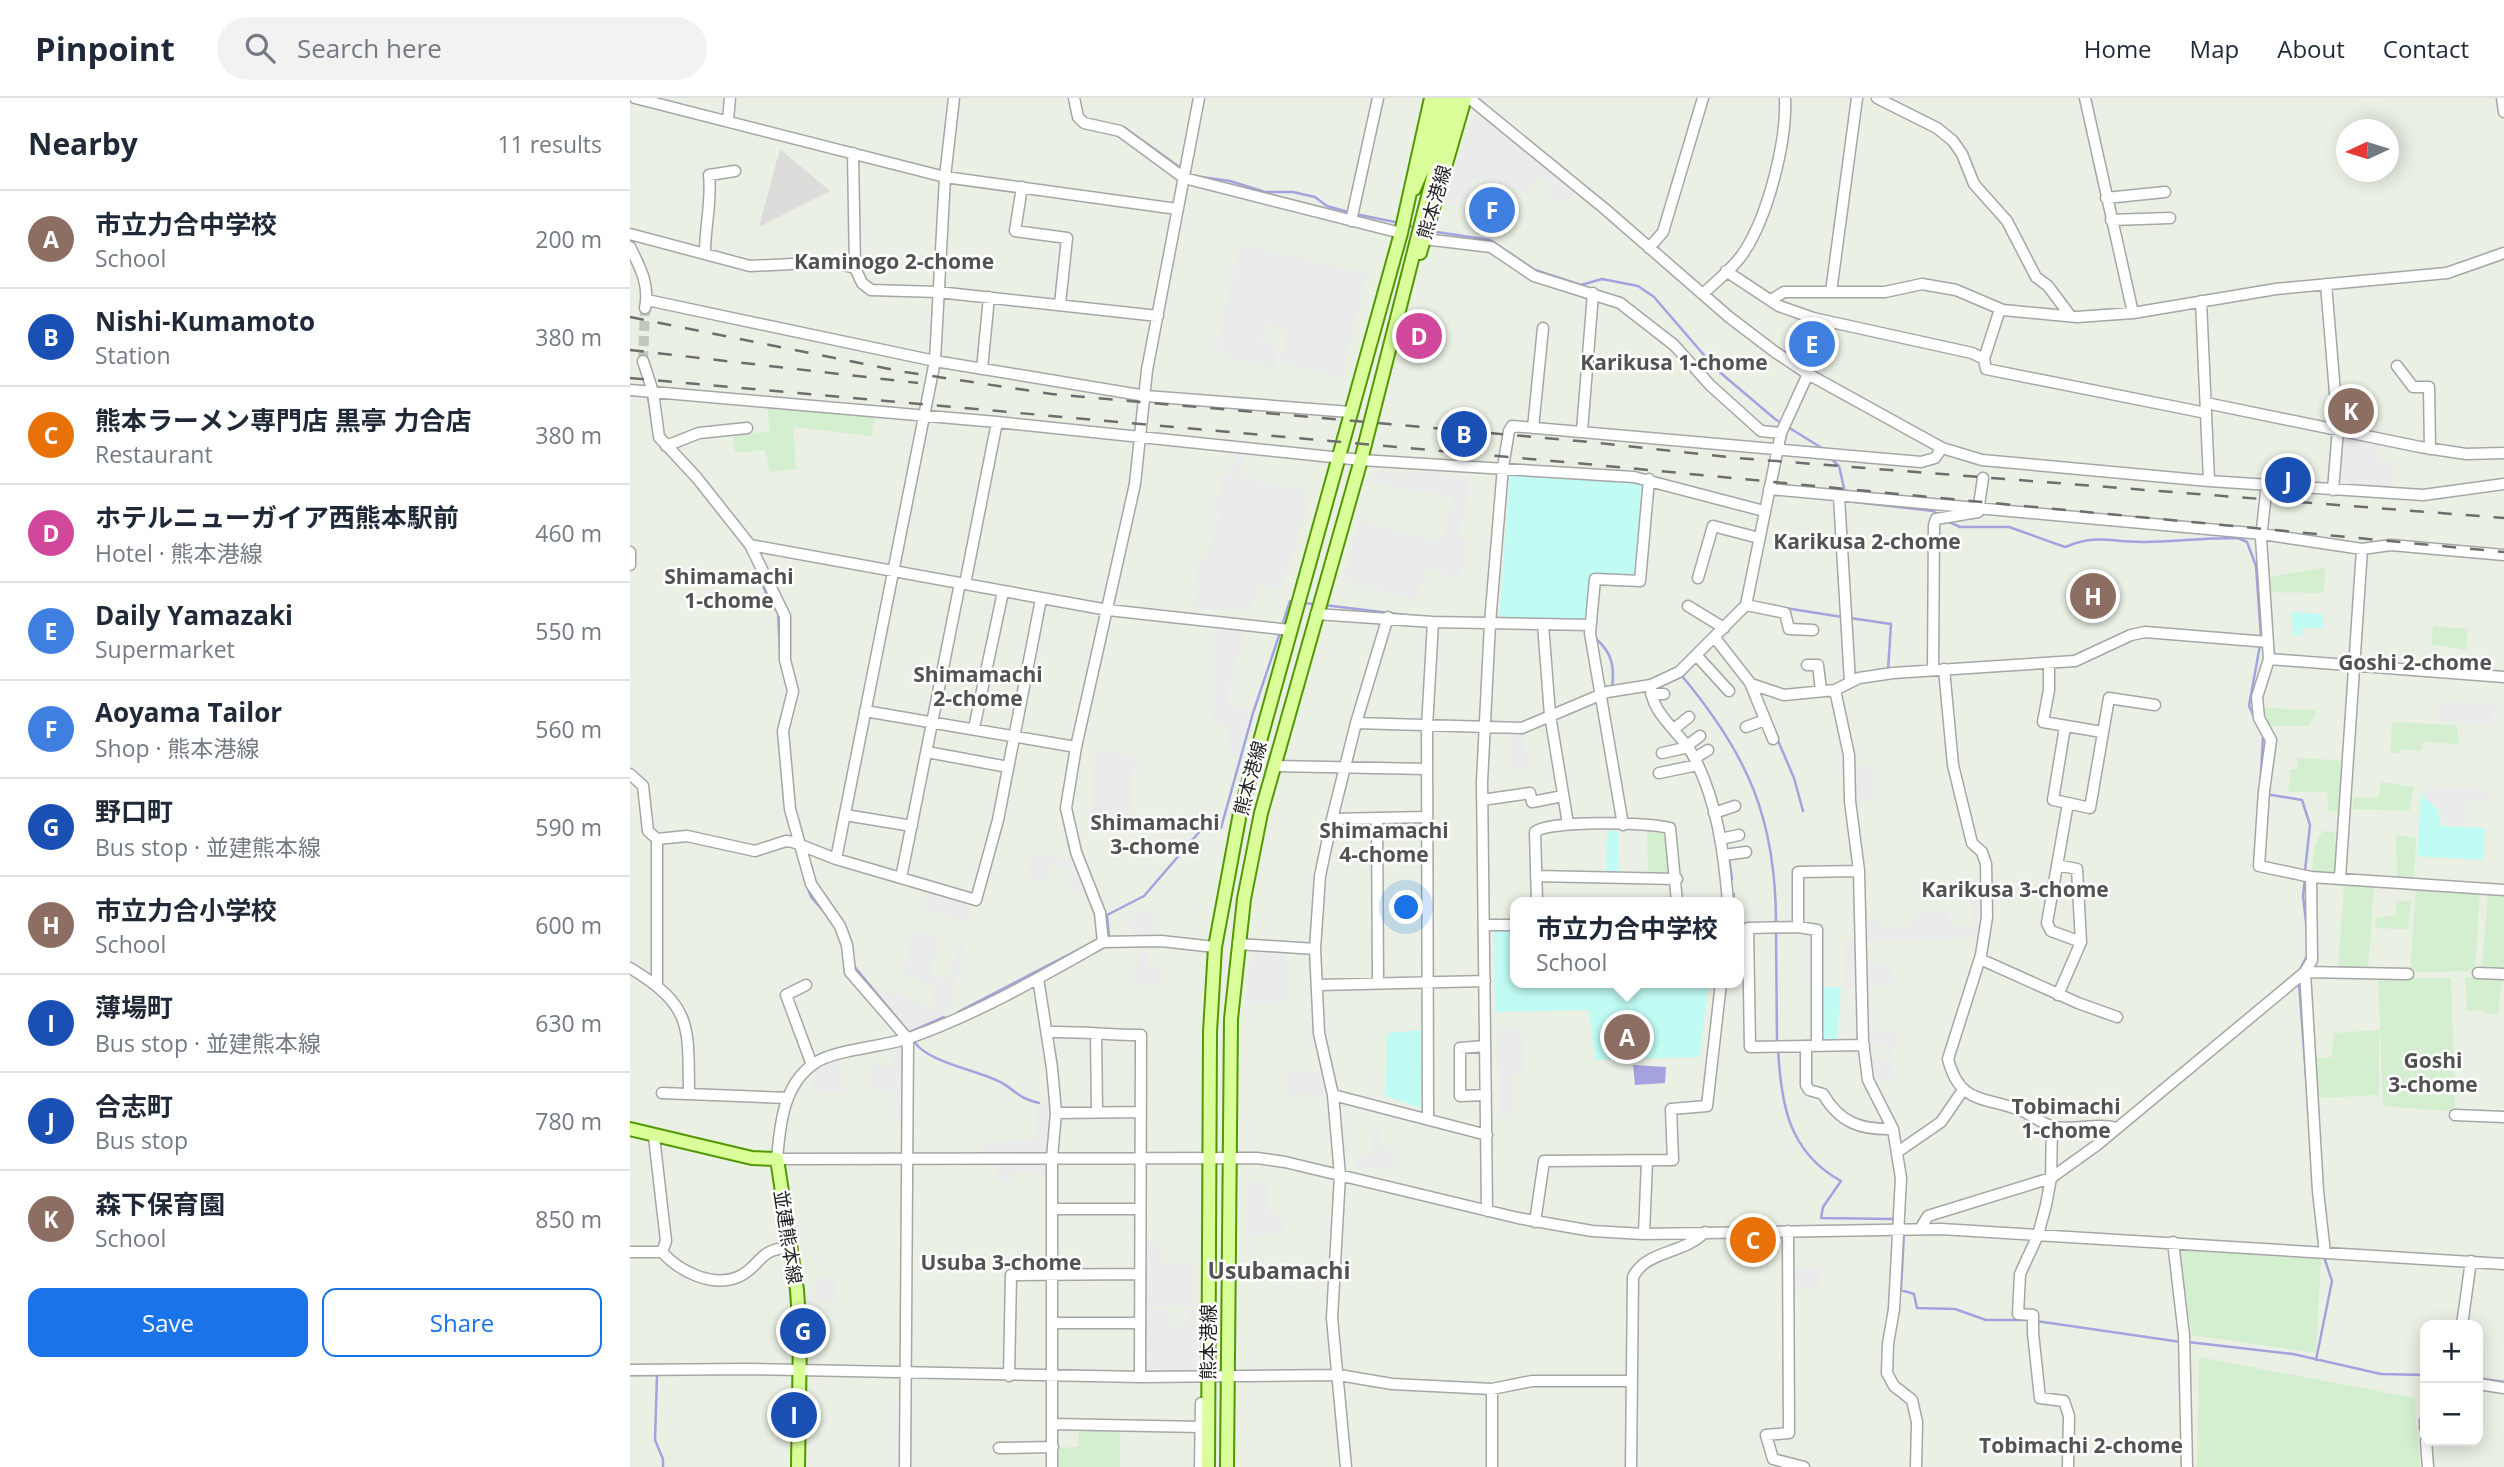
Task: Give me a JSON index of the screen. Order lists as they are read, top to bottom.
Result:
{
  "streets": {
    "main road": ["熊本港線", "並建熊本線"]
  },
  "districts": [
    "Kaminogo 2-chome",
    "Karikusa 1-chome",
    "Karikusa 2-chome",
    "Shimamachi 1-chome",
    "Goshi 2-chome",
    "Shimamachi 2-chome",
    "Shimamachi 3-chome",
    "Shimamachi 4-chome",
    "Karikusa 3-chome",
    "Goshi 3-chome",
    "Tobimachi 1-chome",
    "Usuba 3-chome",
    "Usubamachi",
    "Tobimachi 2-chome"
  ],
  "north": "left",
  "page": {
    "header": "Pinpoint",
    "search": "Search here",
    "nav": [
      "Home",
      "Map",
      "About",
      "Contact"
    ],
    "heading": ["Nearby", "11 results"],
    "pins": [
      "F",
      "D",
      "E",
      "K",
      "B",
      "J",
      "H",
      "A",
      "C",
      "G",
      "I"
    ],
    "list": [
      {
        "mark": "A",
        "name": "市立力合中学校",
        "note": "School",
        "value": "200 m"
      },
      {
        "mark": "B",
        "name": "Nishi-Kumamoto",
        "note": "Station",
        "value": "380 m"
      },
      {
        "mark": "C",
        "name": "熊本ラーメン専門店 黒亭 力合店",
        "note": "Restaurant",
        "value": "380 m"
      },
      {
        "mark": "D",
        "name": "ホテルニューガイア西熊本駅前",
        "note": "Hotel · 熊本港線",
        "value": "460 m"
      },
      {
        "mark": "E",
        "name": "Daily Yamazaki",
        "note": "Supermarket",
        "value": "550 m"
      },
      {
        "mark": "F",
        "name": "Aoyama Tailor",
        "note": "Shop · 熊本港線",
        "value": "560 m"
      },
      {
        "mark": "G",
        "name": "野口町",
        "note": "Bus stop · 並建熊本線",
        "value": "590 m"
      },
      {
        "mark": "H",
        "name": "市立力合小学校",
        "note": "School",
        "value": "600 m"
      },
      {
        "mark": "I",
        "name": "薄場町",
        "note": "Bus stop · 並建熊本線",
        "value": "630 m"
      },
      {
        "mark": "J",
        "name": "合志町",
        "note": "Bus stop",
        "value": "780 m"
      },
      {
        "mark": "K",
        "name": "森下保育園",
        "note": "School",
        "value": "850 m"
      }
    ],
    "popup": ["市立力合中学校", "School"],
    "buttons": ["Save", "Share"],
    "map_buttons": ["+", "−"]
  }
}
